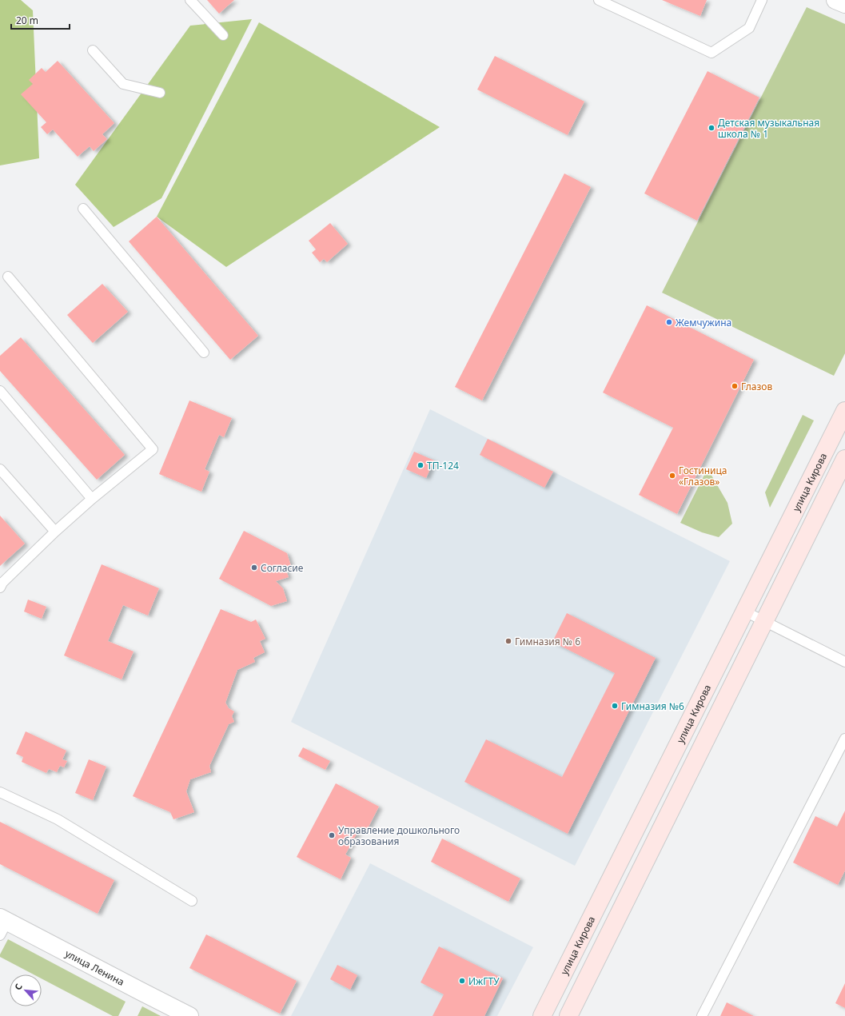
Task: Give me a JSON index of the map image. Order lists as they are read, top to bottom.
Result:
{
  "streets": {
    "main road": ["улица Кирова"],
    "street": ["улица Ленина"]
  },
  "places": [
    "Детская музыкальная школа № 1",
    "Жемчужина",
    "Глазов",
    "ТП-124",
    "Гостиница «Глазов»",
    "Согласие",
    "Гимназия № 6",
    "Гимназия №6",
    "Управление дошкольного образования",
    "ИжГТУ"
  ],
  "scale_bar": "20 m",
  "north": "top left"
}
